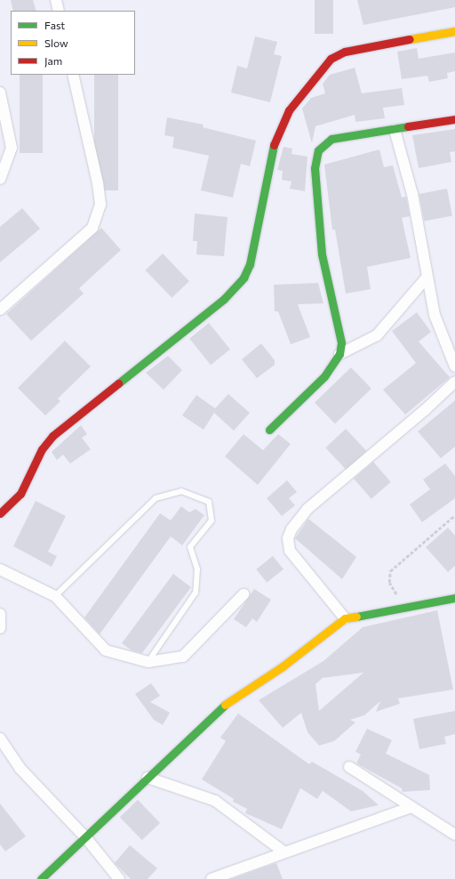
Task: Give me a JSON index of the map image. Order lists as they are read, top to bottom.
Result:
{
  "legend": ["Fast", "Slow", "Jam"]
}
